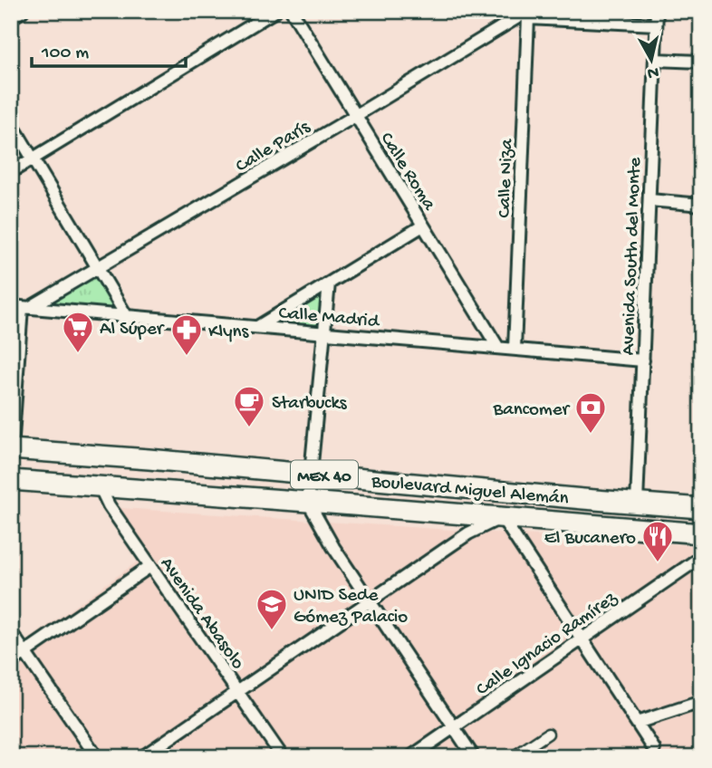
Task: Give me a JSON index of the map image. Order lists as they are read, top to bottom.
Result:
{
  "streets": {
    "highway": ["MEX 40", "Boulevard Miguel Alemán"],
    "street": [
      "Calle París",
      "Calle Roma",
      "Calle Niza",
      "Avenida South del Monte",
      "Calle Madrid",
      "Avenida Abasolo",
      "Calle Ignacio Ramírez"
    ]
  },
  "crossings": [
    ["Calle París", "Calle Roma"],
    ["Calle París", "Calle Niza"],
    ["Calle París", "Calle Madrid"],
    ["Calle Roma", "Calle Madrid"],
    ["Calle Niza", "Calle Madrid"],
    ["Avenida South del Monte", "Calle Madrid"],
    ["Avenida South del Monte", "Boulevard Miguel Alemán"],
    ["Boulevard Miguel Alemán", "Avenida Abasolo"]
  ],
  "places": {
    "supermarket": ["Al Súper"],
    "pharmacy": ["Klyns"],
    "cafe": ["Starbucks"],
    "bank": ["Bancomer"],
    "restaurant": ["El Bucanero"],
    "school or university": ["UNID Sede Gómez Palacio"]
  },
  "scale_bar": "100 m",
  "north": "bottom"
}
